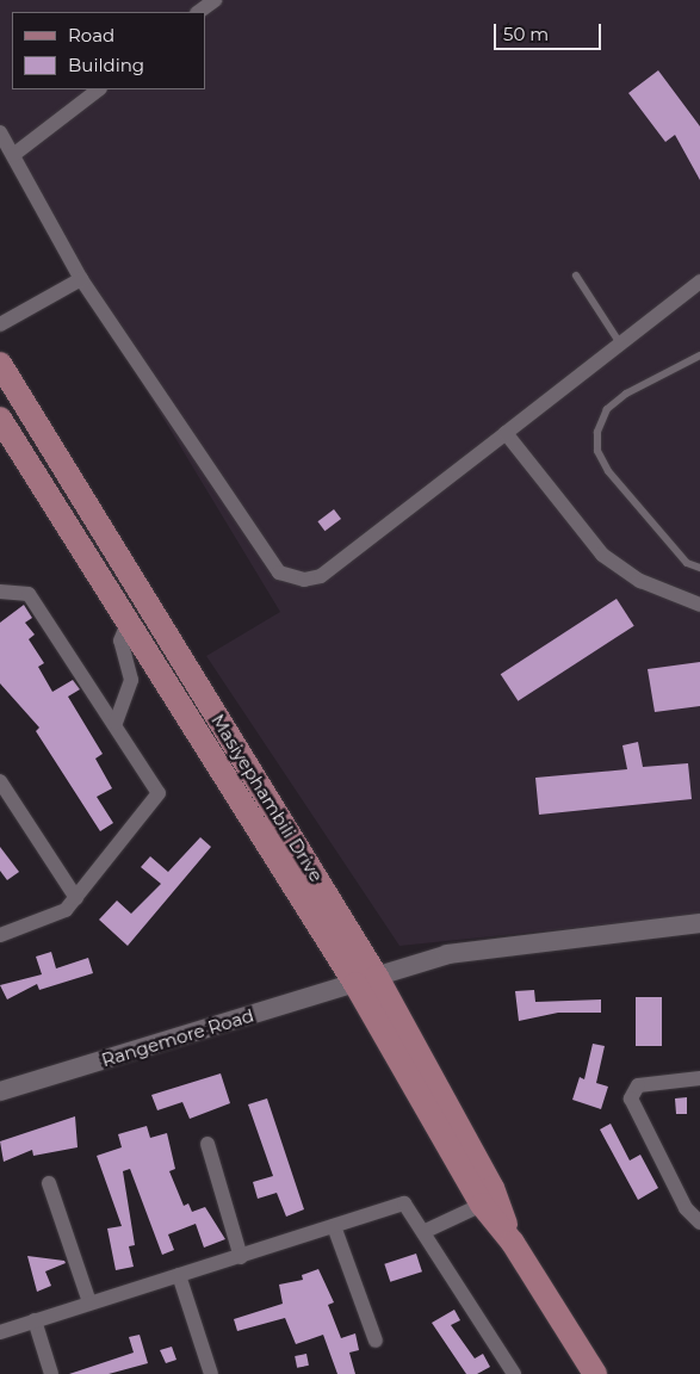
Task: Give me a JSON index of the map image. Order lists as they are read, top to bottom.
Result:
{
  "streets": {
    "main road": ["Masiyephambili Drive"],
    "street": ["Rangemore Road"]
  },
  "crossings": [
    ["Masiyephambili Drive", "Rangemore Road"]
  ],
  "legend": ["Road", "Building"],
  "scale_bar": "50 m"
}
